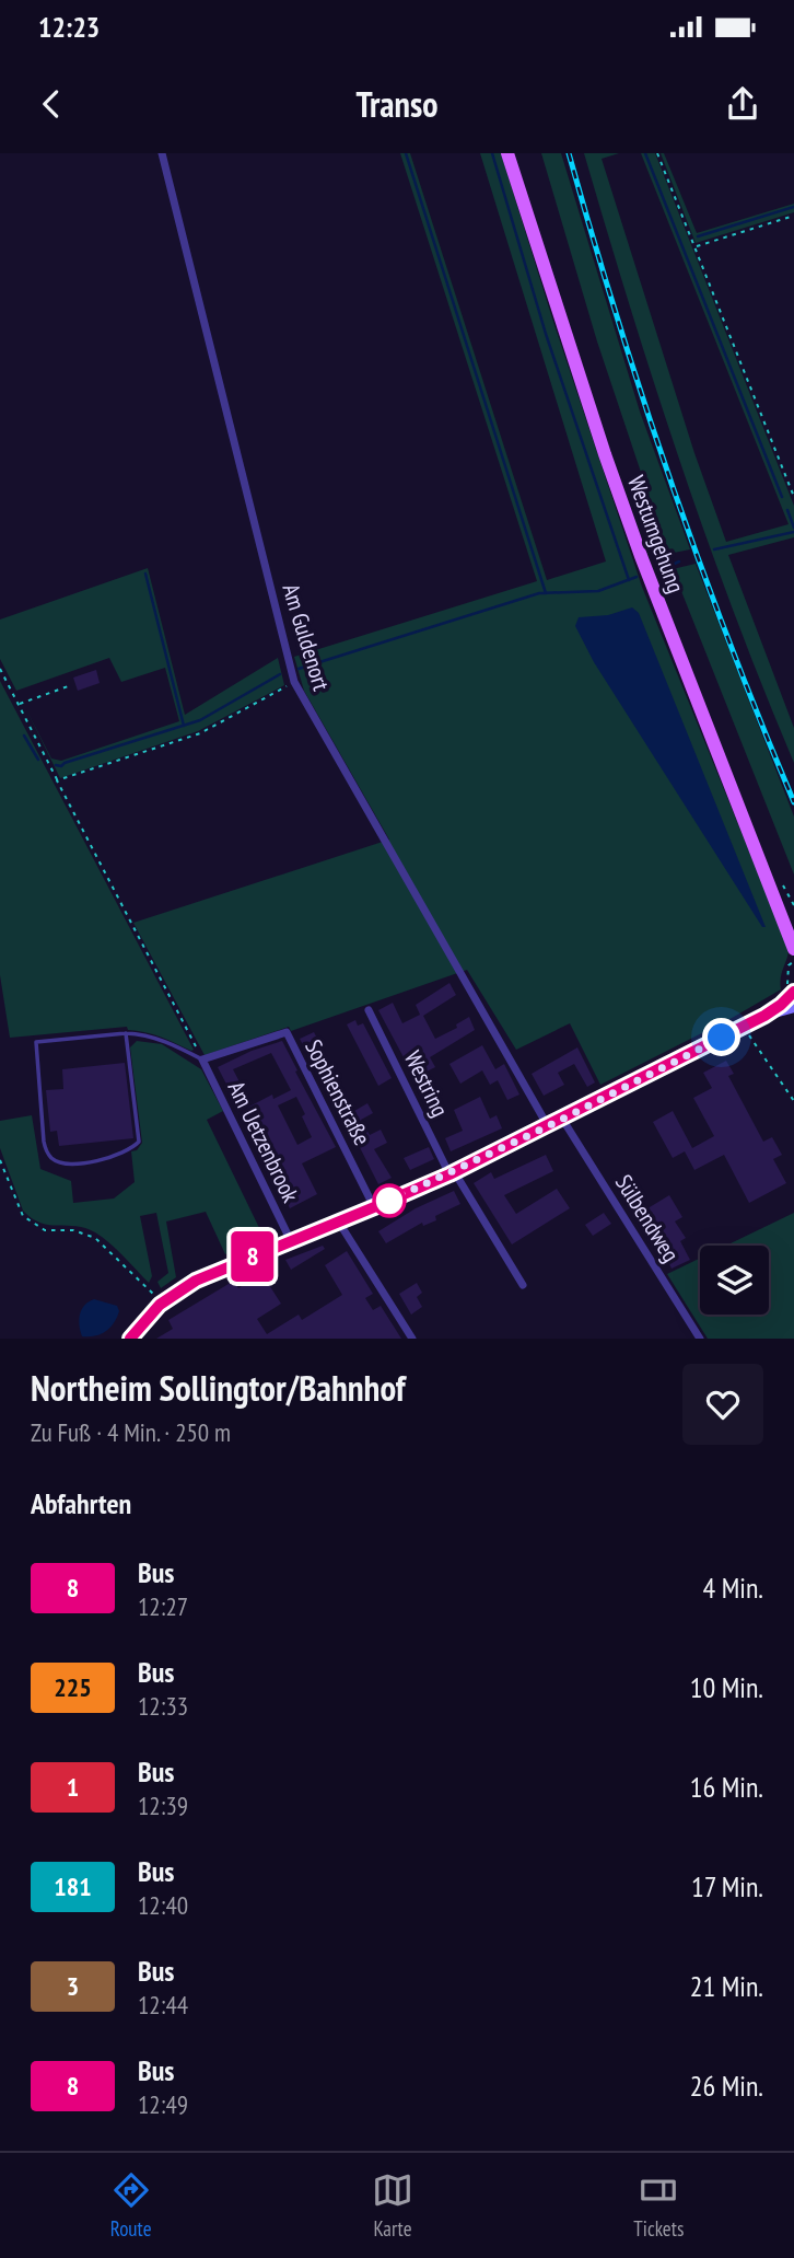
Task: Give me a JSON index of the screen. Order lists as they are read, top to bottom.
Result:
{
  "streets": {
    "main road": ["Westumgehung"],
    "street": [
      "Am Guldenort",
      "Westring",
      "Sophienstraße",
      "Am Uetzenbrook",
      "Sülbendweg"
    ]
  },
  "crossings": [
    ["Sophienstraße", "Am Uetzenbrook"]
  ],
  "lines": ["bus line 8"],
  "page": {
    "status": "12:23",
    "header": "Transo",
    "on_map": "8",
    "heading": [
      ["Northeim Sollingtor/Bahnhof", "Zu Fuß · 4 Min. · 250 m"],
      "Abfahrten"
    ],
    "list": [
      {
        "mark": "8",
        "name": "Bus",
        "note": "12:27",
        "value": "4 Min."
      },
      {
        "mark": "225",
        "name": "Bus",
        "note": "12:33",
        "value": "10 Min."
      },
      {
        "mark": "1",
        "name": "Bus",
        "note": "12:39",
        "value": "16 Min."
      },
      {
        "mark": "181",
        "name": "Bus",
        "note": "12:40",
        "value": "17 Min."
      },
      {
        "mark": "3",
        "name": "Bus",
        "note": "12:44",
        "value": "21 Min."
      },
      {
        "mark": "8",
        "name": "Bus",
        "note": "12:49",
        "value": "26 Min."
      }
    ],
    "tabs": ["Route", "Karte", "Tickets"]
  }
}
